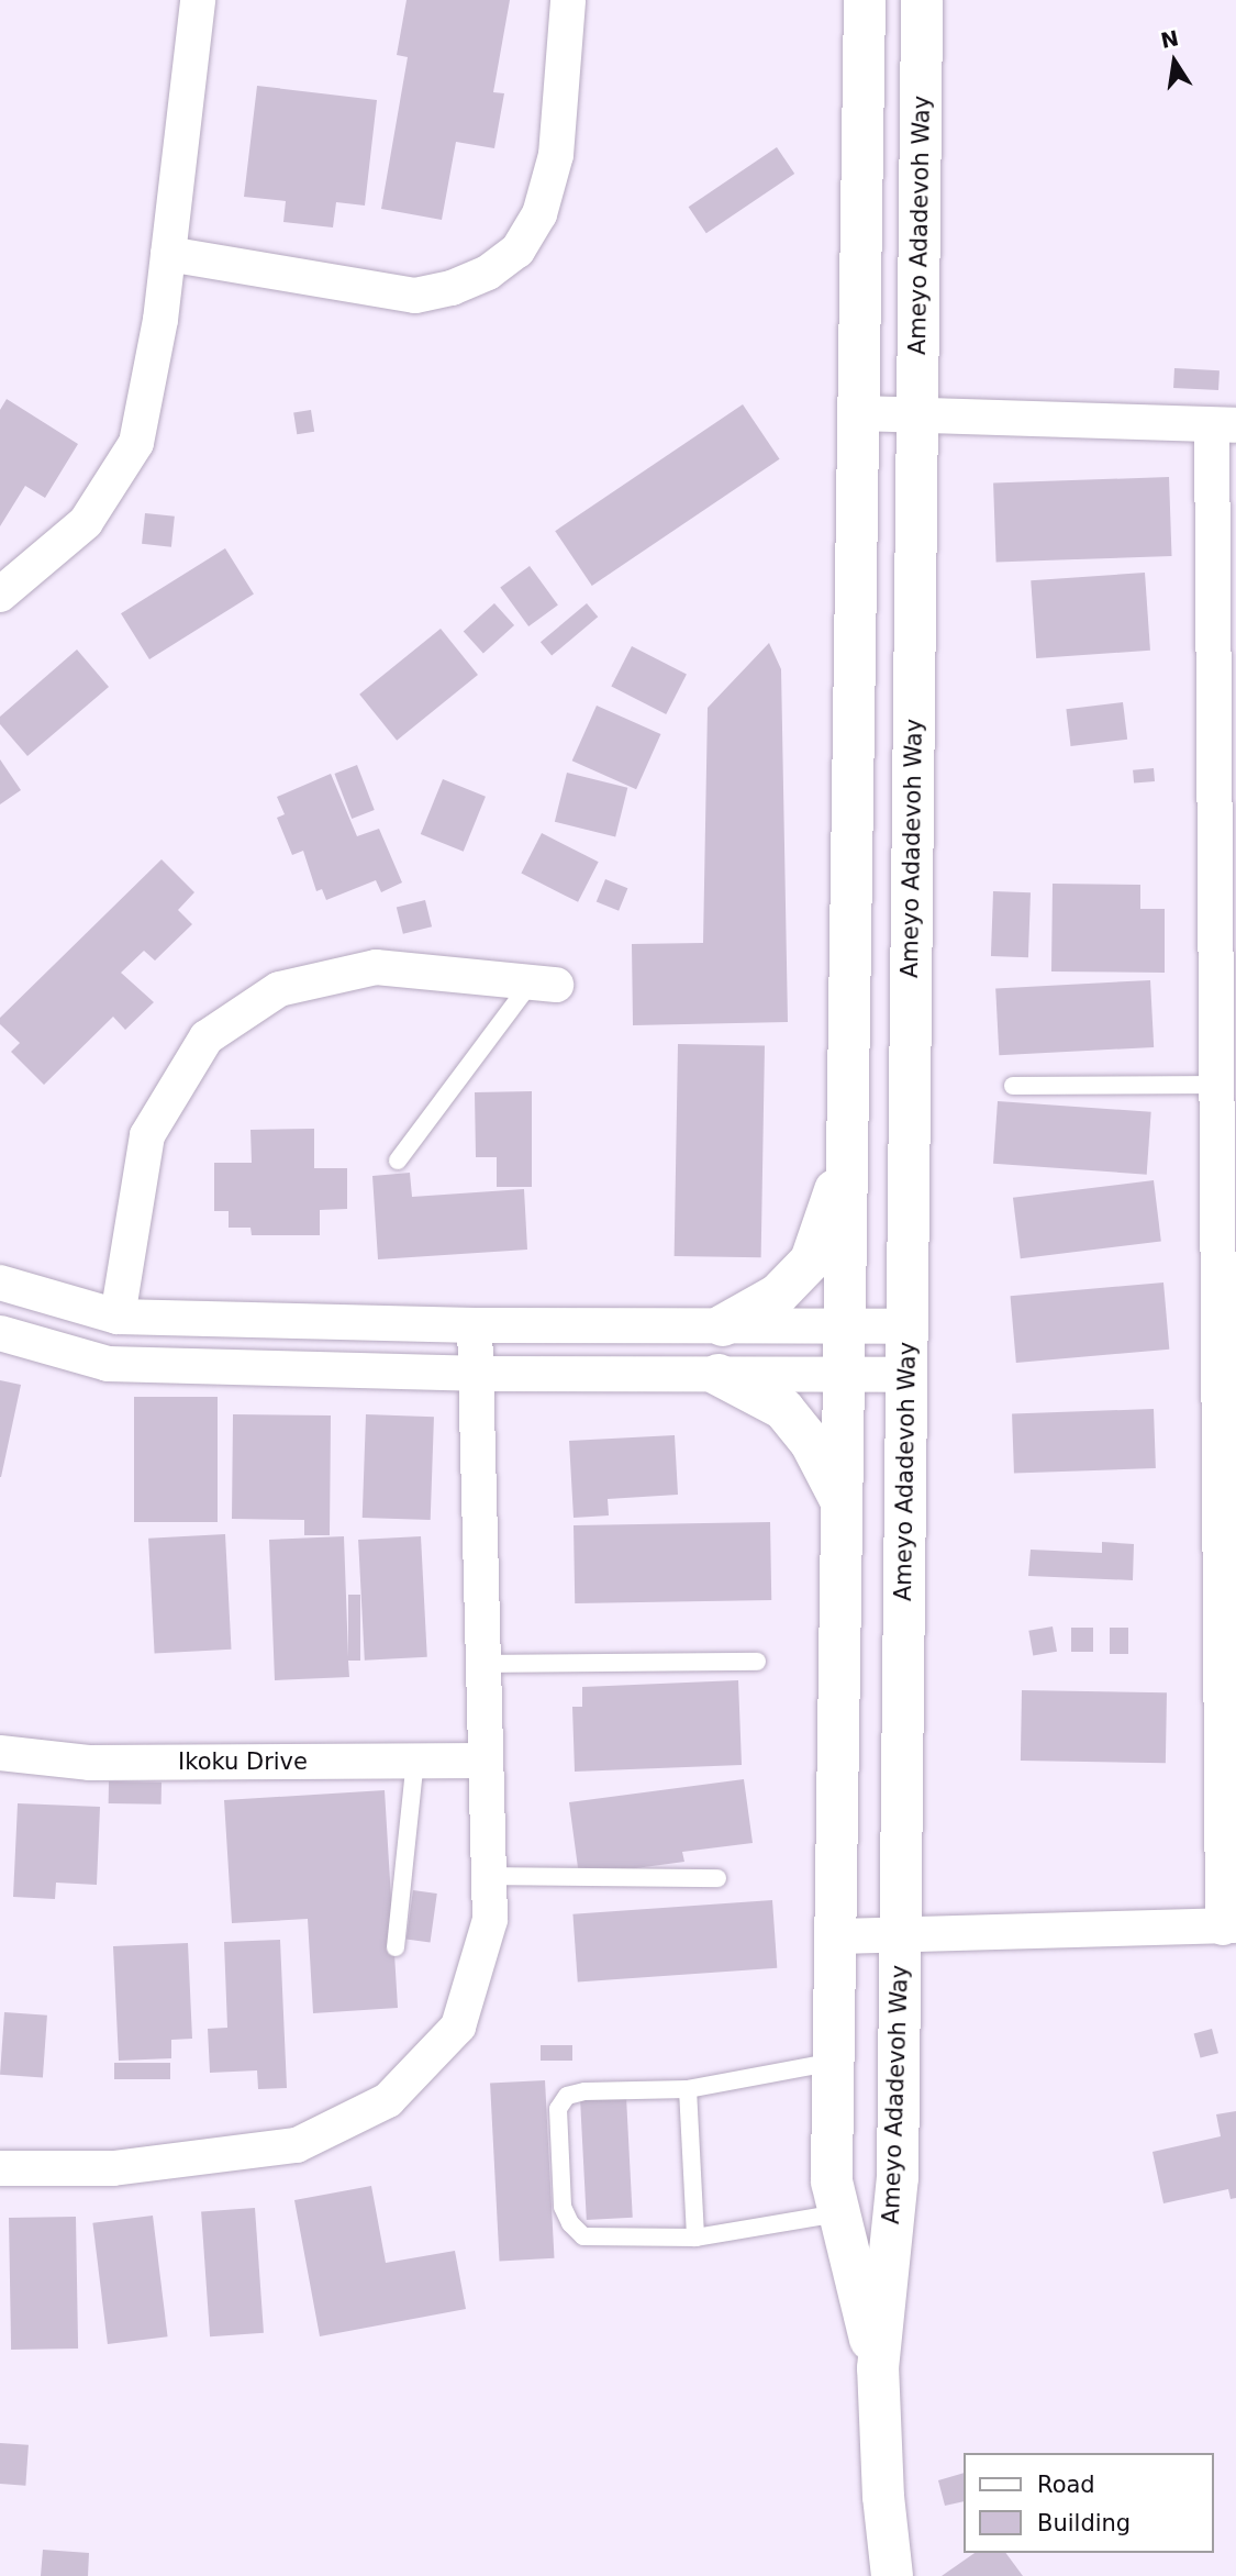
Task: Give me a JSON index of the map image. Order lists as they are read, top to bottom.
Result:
{
  "streets": {
    "street": ["Ameyo Adadevoh Way", "Ikoku Drive"]
  },
  "legend": ["Road", "Building"],
  "north": "top"
}
